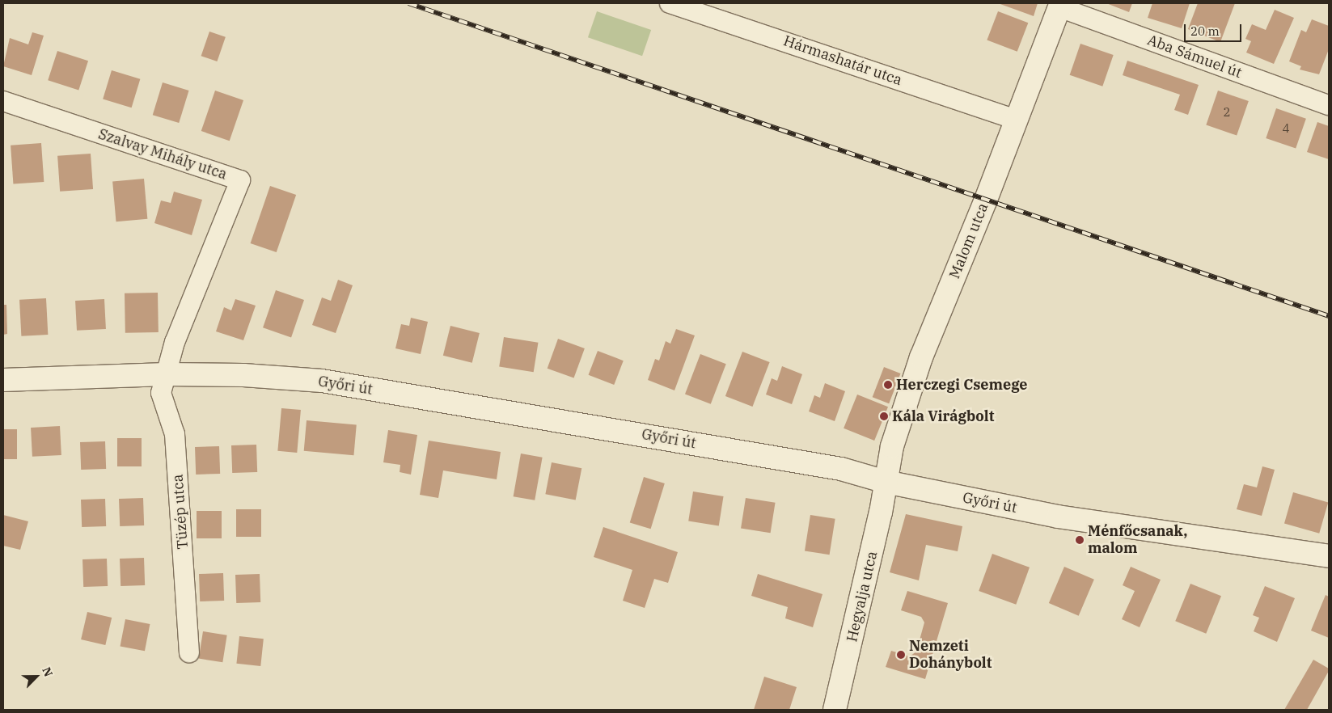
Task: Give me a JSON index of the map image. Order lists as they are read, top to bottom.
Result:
{
  "streets": {
    "street": [
      "Aba Sámuel út",
      "Hármashatár utca",
      "Szalvay Mihály utca",
      "Malom utca",
      "Győri út",
      "Tüzép utca",
      "Hegyalja utca"
    ]
  },
  "crossings": [
    ["Aba Sámuel út", "Malom utca"],
    ["Hármashatár utca", "Malom utca"],
    ["Szalvay Mihály utca", "Győri út"],
    ["Szalvay Mihály utca", "Tüzép utca"],
    ["Malom utca", "Győri út"],
    ["Malom utca", "Hegyalja utca"],
    ["Győri út", "Tüzép utca"],
    ["Győri út", "Hegyalja utca"]
  ],
  "places": [
    "Herczegi Csemege",
    "Kála Virágbolt",
    "Ménfőcsanak, malom",
    "Nemzeti Dohánybolt"
  ],
  "house_numbers": ["2", "4"],
  "scale_bar": "20 m",
  "north": "top right"
}
